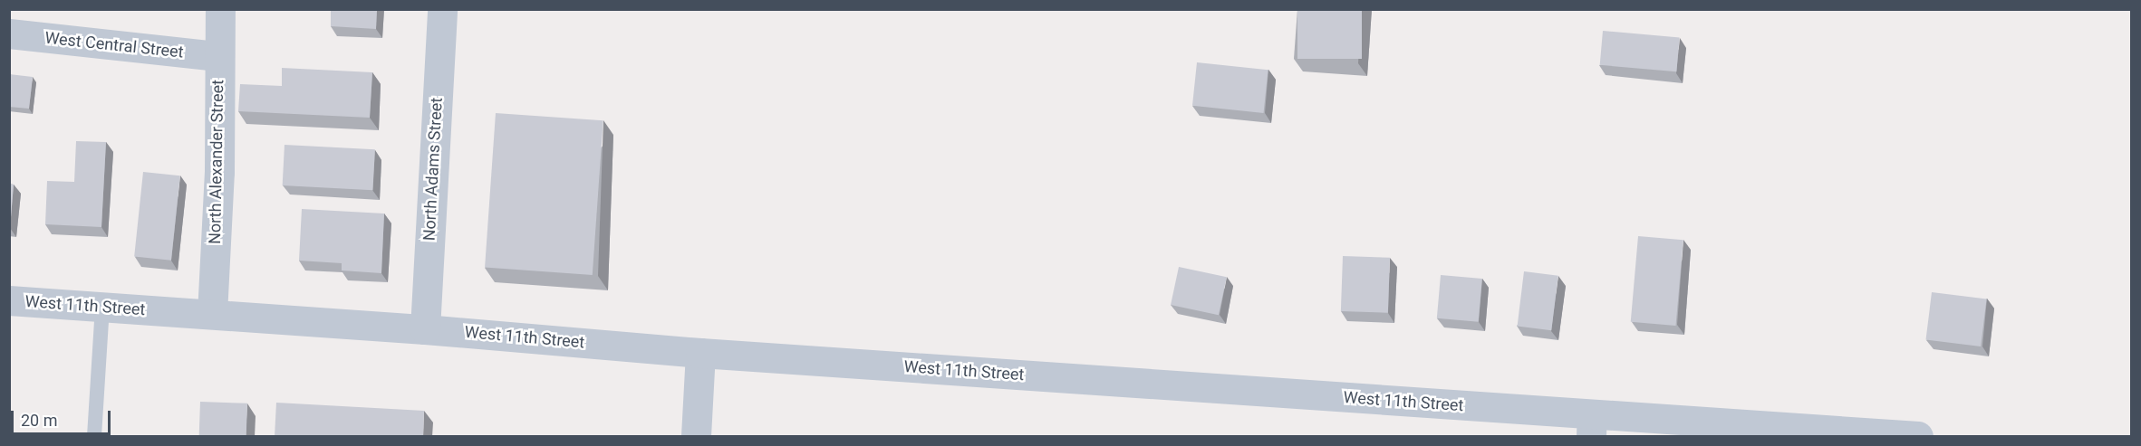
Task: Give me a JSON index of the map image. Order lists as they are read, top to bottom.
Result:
{
  "streets": {
    "street": [
      "West Central Street",
      "North Alexander Street",
      "North Adams Street",
      "West 11th Street"
    ]
  },
  "crossings": [
    ["West Central Street", "North Alexander Street"],
    ["North Alexander Street", "West 11th Street"],
    ["North Adams Street", "West 11th Street"]
  ],
  "scale_bar": "20 m"
}
